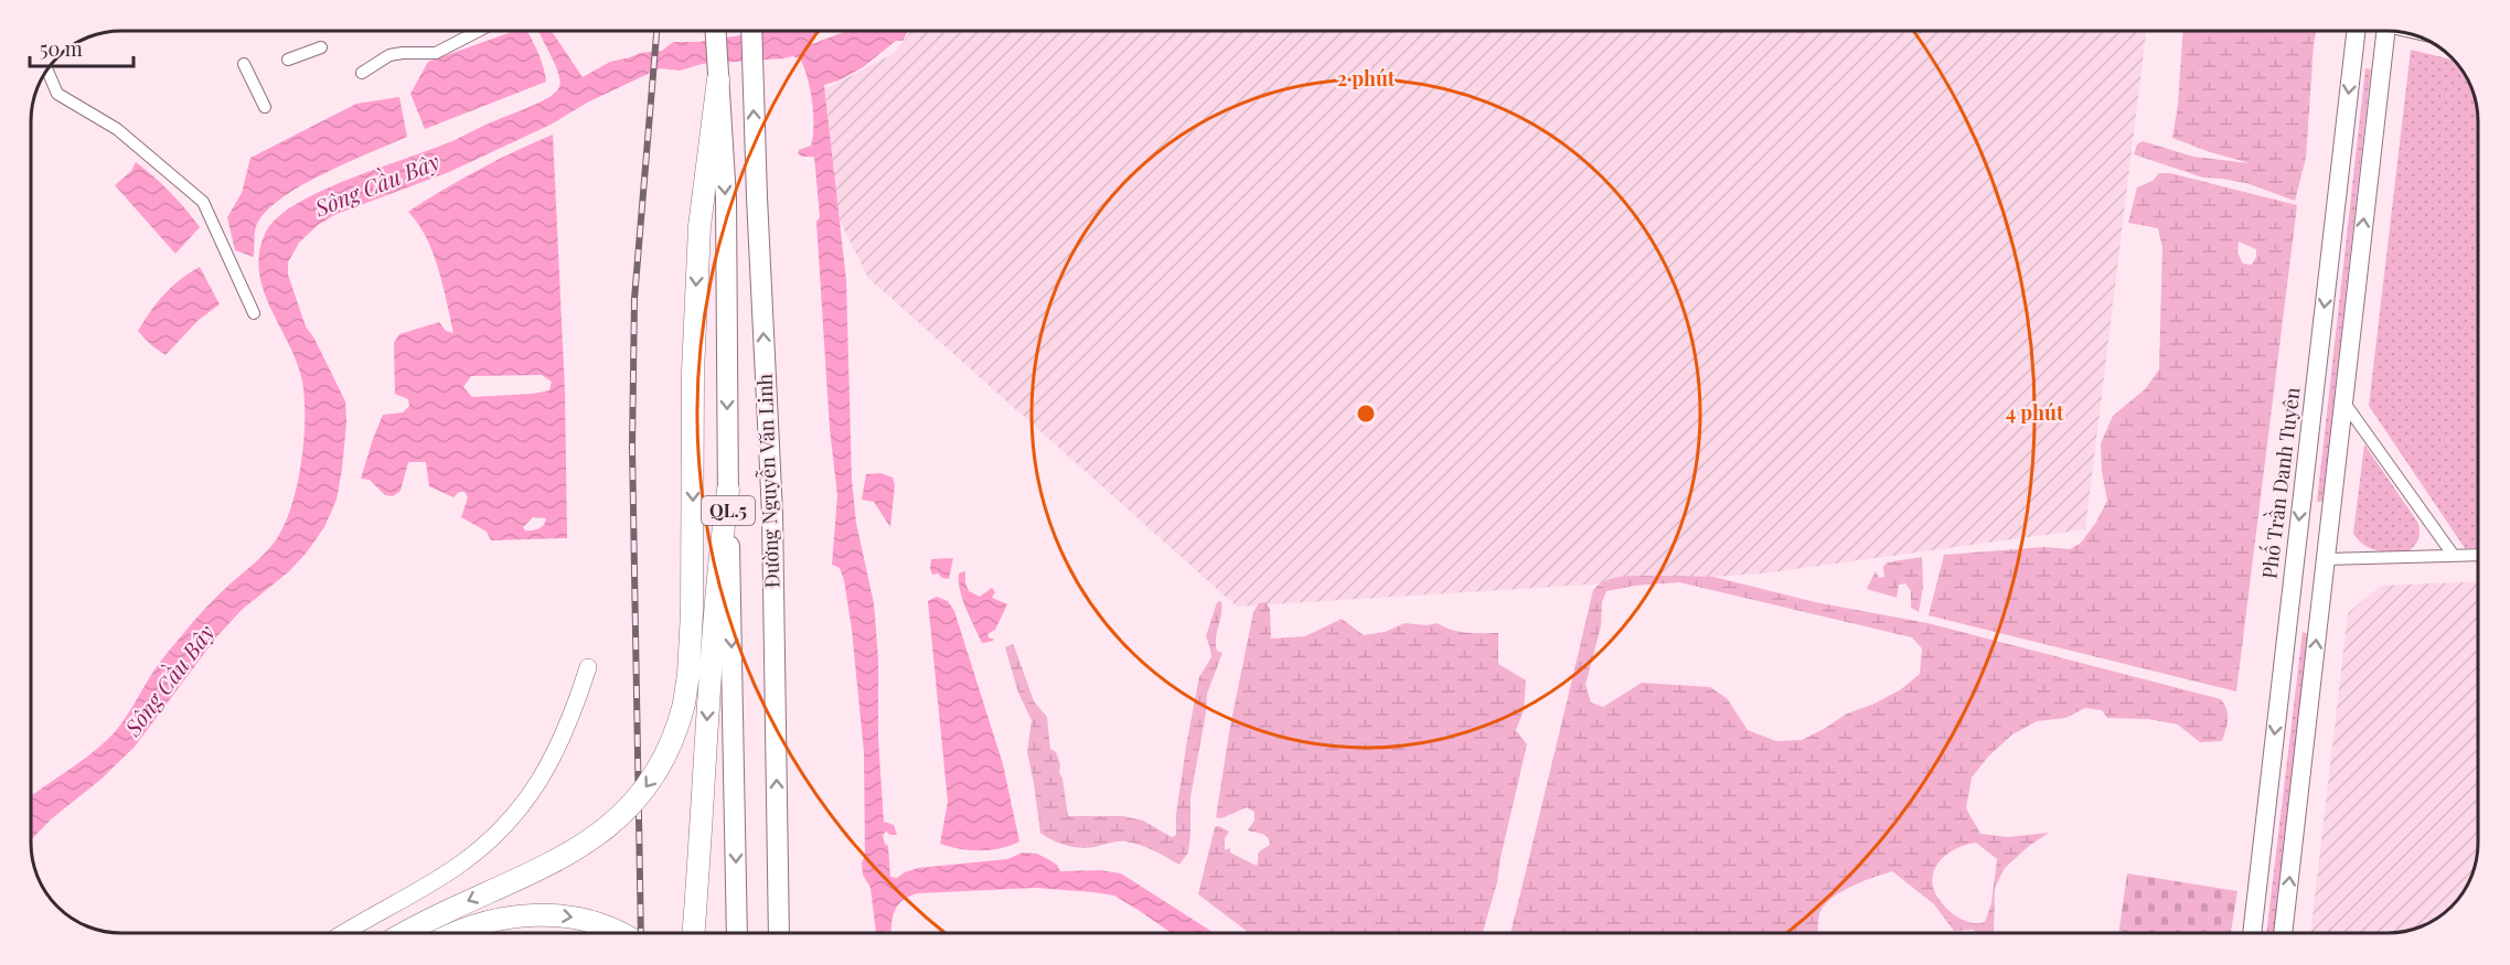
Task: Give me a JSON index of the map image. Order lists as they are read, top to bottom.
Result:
{
  "streets": {
    "highway": ["Đường Nguyễn Văn Linh", "QL.5"],
    "main road": ["Phố Trần Danh Tuyên"]
  },
  "water": ["Sông Cầu Bây"],
  "scale_bar": "50 m",
  "rings": ["2 phút", "4 phút"]
}
